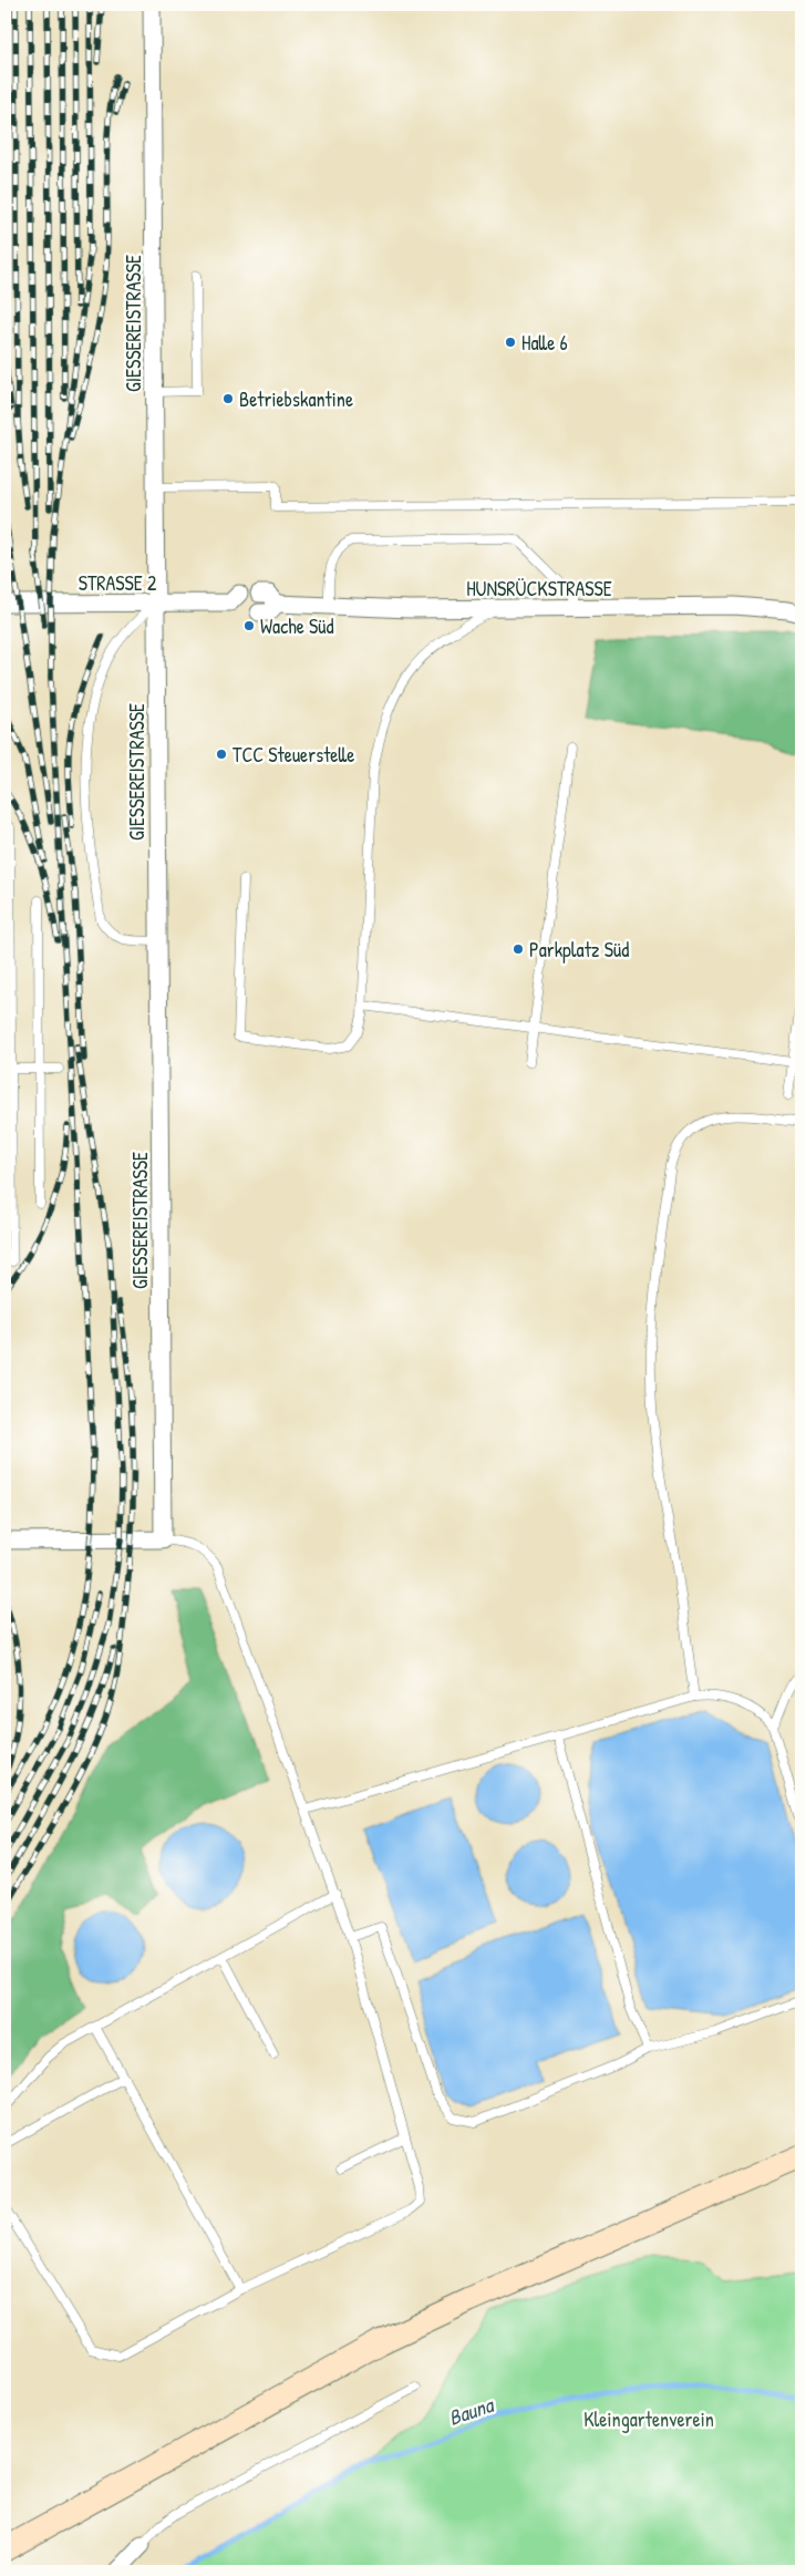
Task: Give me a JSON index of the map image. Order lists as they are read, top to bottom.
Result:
{
  "streets": {
    "street": ["GIESSEREISTRASSE", "STRASSE 2", "HUNSRÜCKSTRASSE"]
  },
  "crossings": [
    ["GIESSEREISTRASSE", "STRASSE 2"]
  ],
  "water": ["Bauna"],
  "parks": ["Kleingartenverein"],
  "places": [
    "Halle 6",
    "Betriebskantine",
    "Wache Süd",
    "TCC Steuerstelle",
    "Parkplatz Süd"
  ]
}
